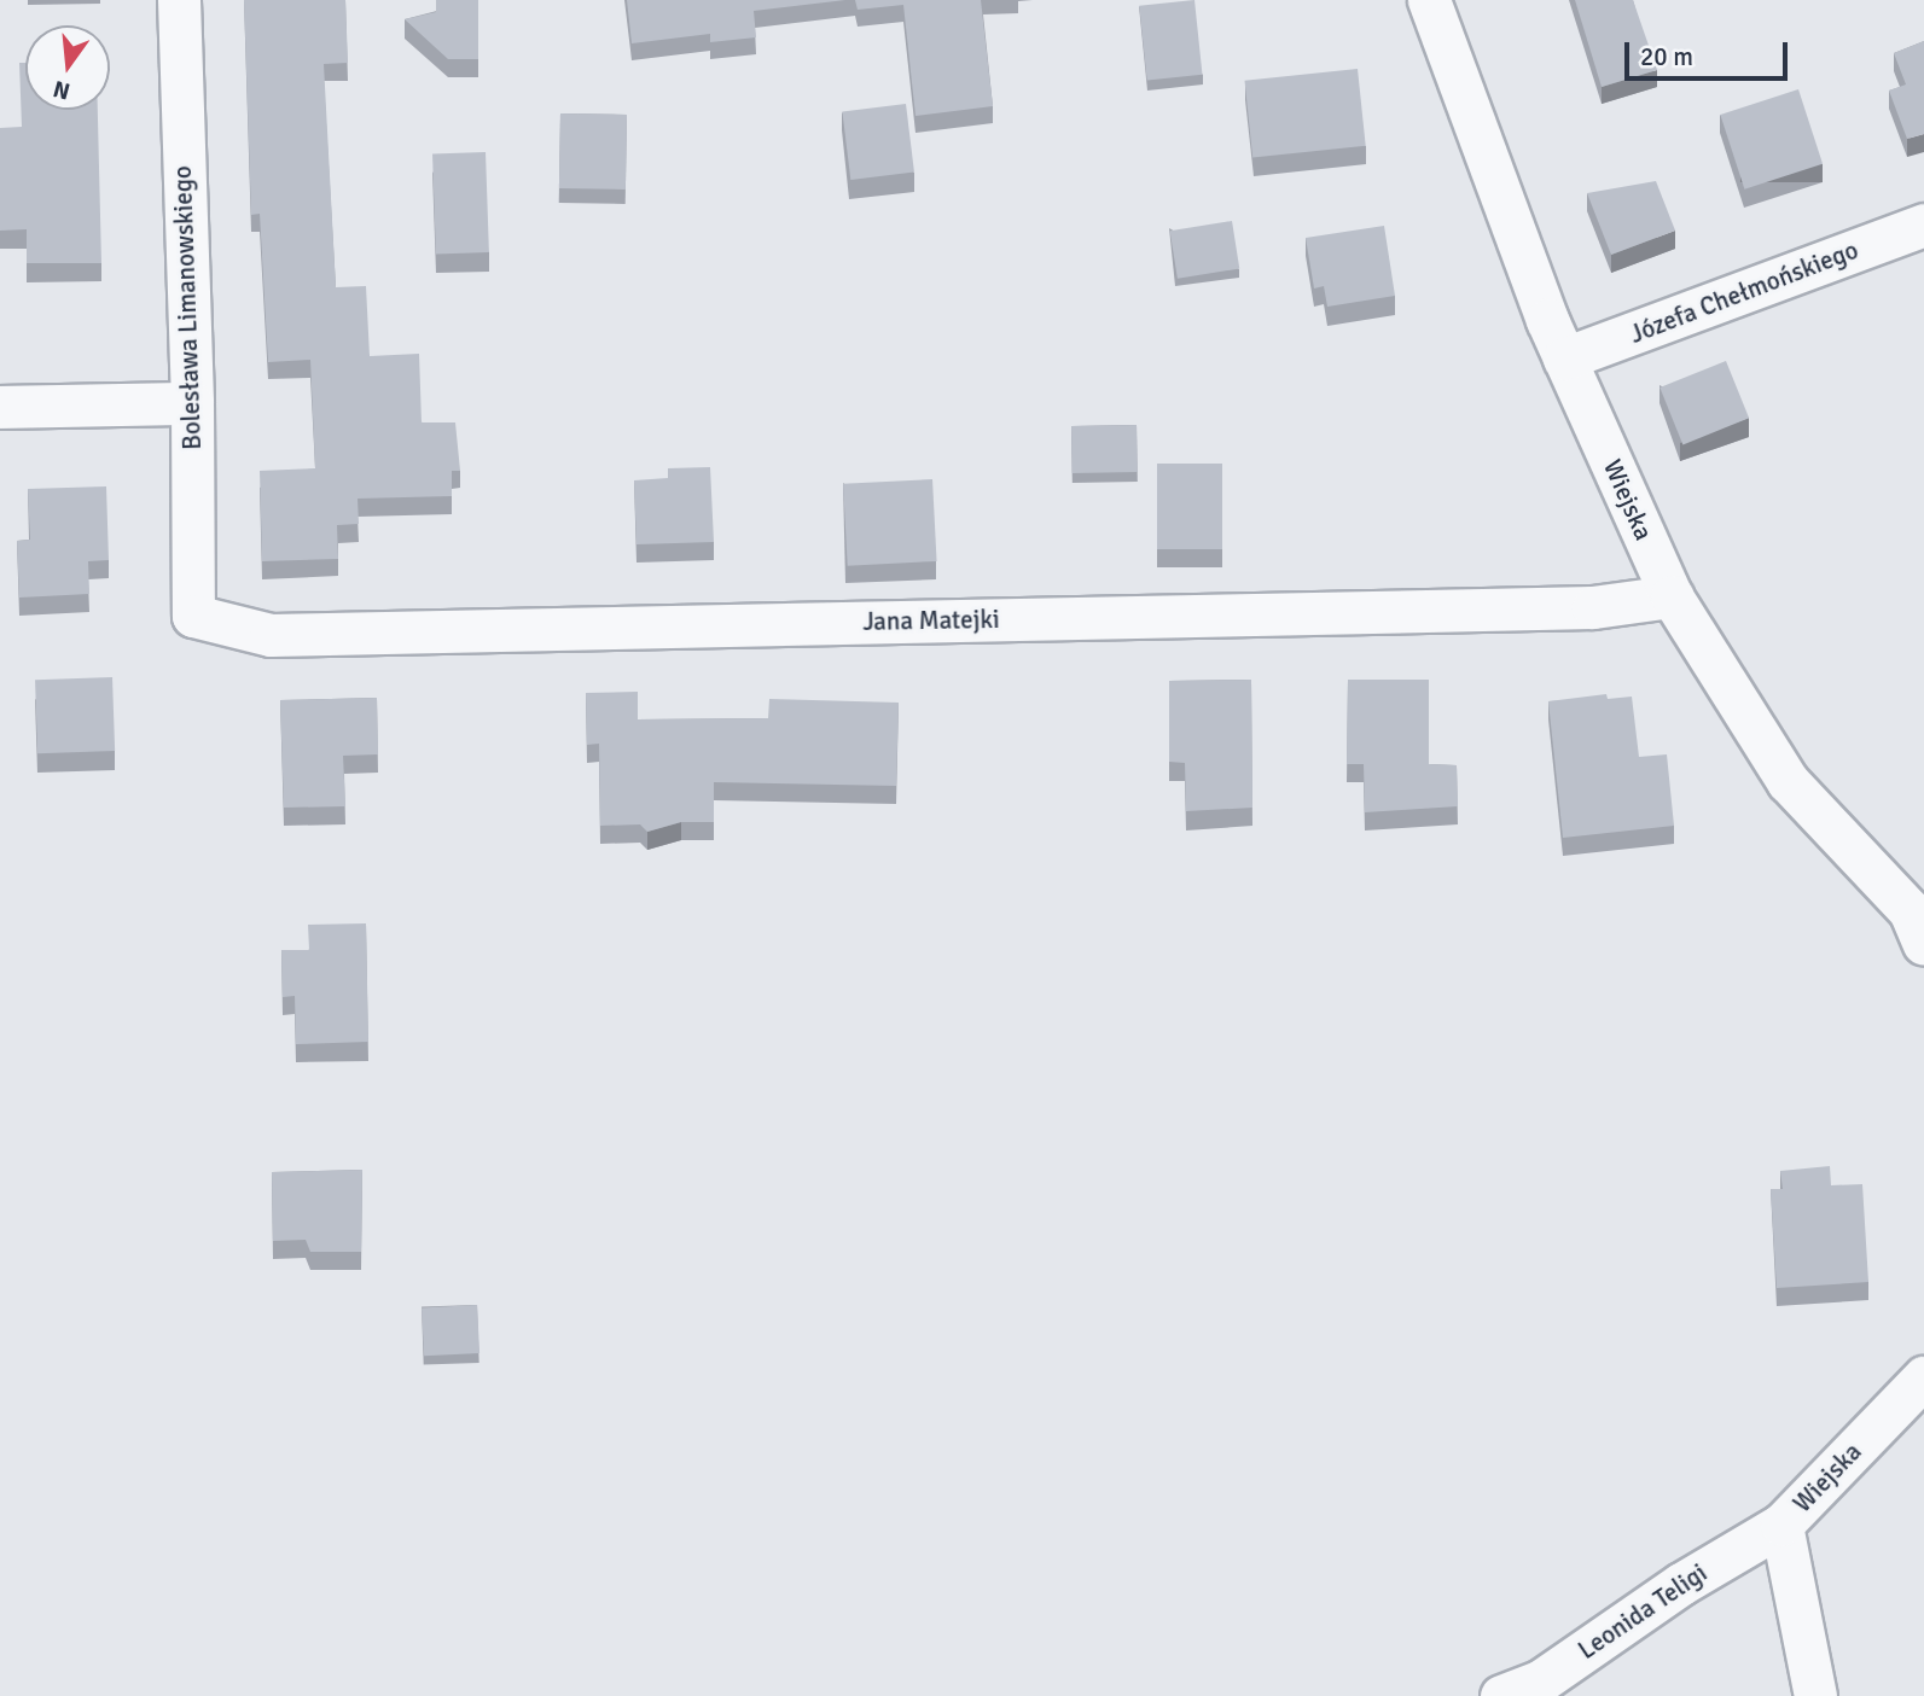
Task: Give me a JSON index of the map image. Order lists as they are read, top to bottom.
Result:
{
  "streets": {
    "street": [
      "Józefa Chełmońskiego",
      "Bolesława Limanowskiego",
      "Wiejska",
      "Jana Matejki",
      "Leonida Teligi"
    ]
  },
  "crossings": [
    ["Józefa Chełmońskiego", "Wiejska"],
    ["Bolesława Limanowskiego", "Jana Matejki"],
    ["Wiejska", "Jana Matejki"],
    ["Wiejska", "Leonida Teligi"]
  ],
  "scale_bar": "20 m",
  "north": "bottom"
}
